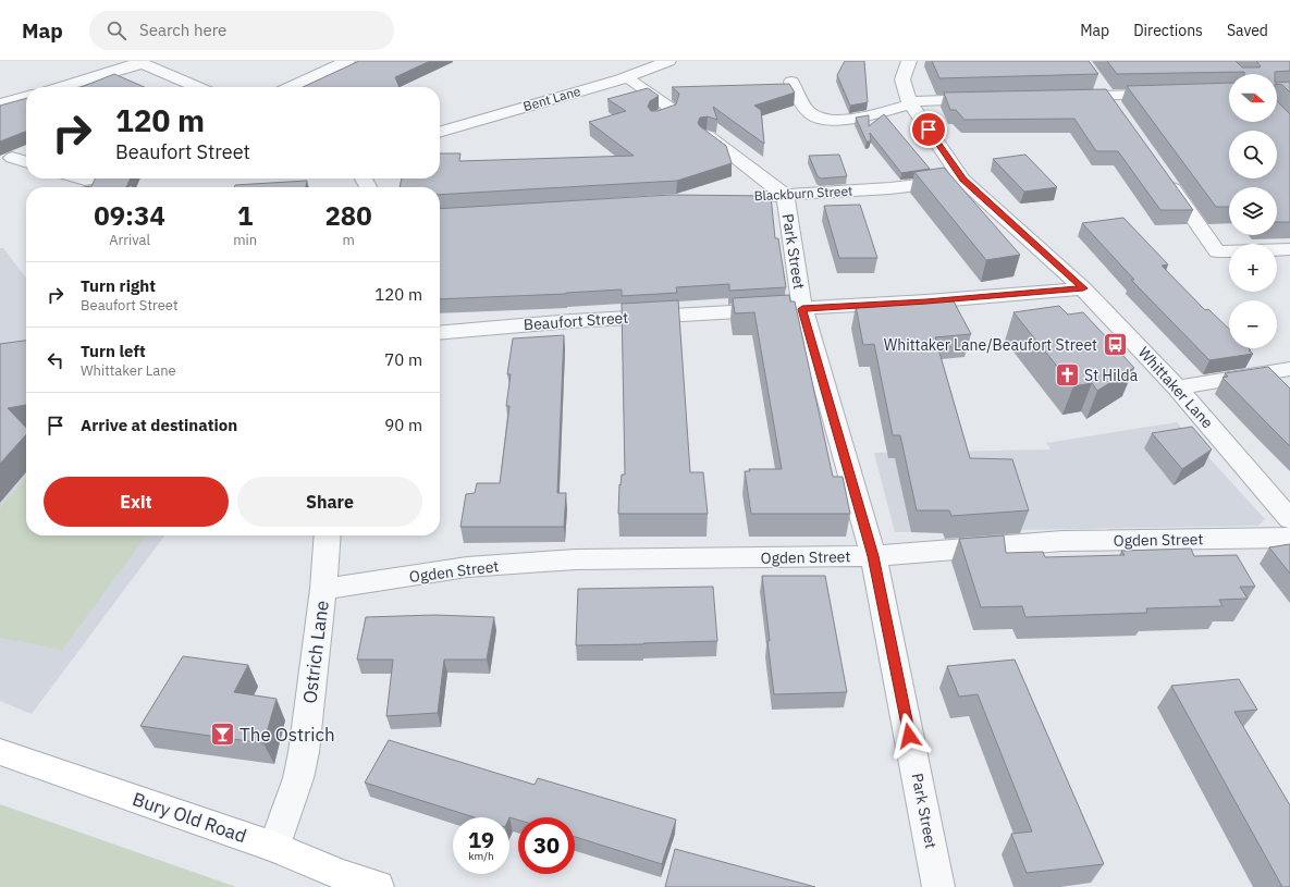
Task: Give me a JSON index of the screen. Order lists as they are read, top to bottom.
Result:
{
  "streets": {
    "main road": ["Bury Old Road"],
    "street": [
      "Bent Lane",
      "Blackburn Street",
      "Park Street",
      "Beaufort Street",
      "Whittaker Lane",
      "Ogden Street",
      "Ostrich Lane"
    ]
  },
  "crossings": [
    ["Blackburn Street", "Park Street"],
    ["Blackburn Street", "Whittaker Lane"],
    ["Park Street", "Beaufort Street"],
    ["Park Street", "Ogden Street"],
    ["Beaufort Street", "Whittaker Lane"],
    ["Ogden Street", "Ostrich Lane"],
    ["Ostrich Lane", "Bury Old Road"]
  ],
  "places": {
    "bus stop": ["Whittaker Lane/Beaufort Street"],
    "church": ["St Hilda"],
    "bar": ["The Ostrich"]
  },
  "north": "right",
  "page": {
    "header": "Map",
    "search": "Search here",
    "nav": ["Map", "Directions", "Saved"],
    "map_buttons": ["+", "−"],
    "turn": ["120 m", "Beaufort Street"],
    "eta": [
      "09:34",
      "Arrival",
      "1",
      "min",
      "280",
      "m"
    ],
    "list": [
      {
        "name": "Turn right",
        "note": "Beaufort Street",
        "value": "120 m"
      },
      {
        "name": "Turn left",
        "note": "Whittaker Lane",
        "value": "70 m"
      },
      {
        "name": "Arrive at destination",
        "value": "90 m"
      }
    ],
    "buttons": ["Exit", "Share"],
    "speed": "19 km/h",
    "limit": "30"
  }
}
